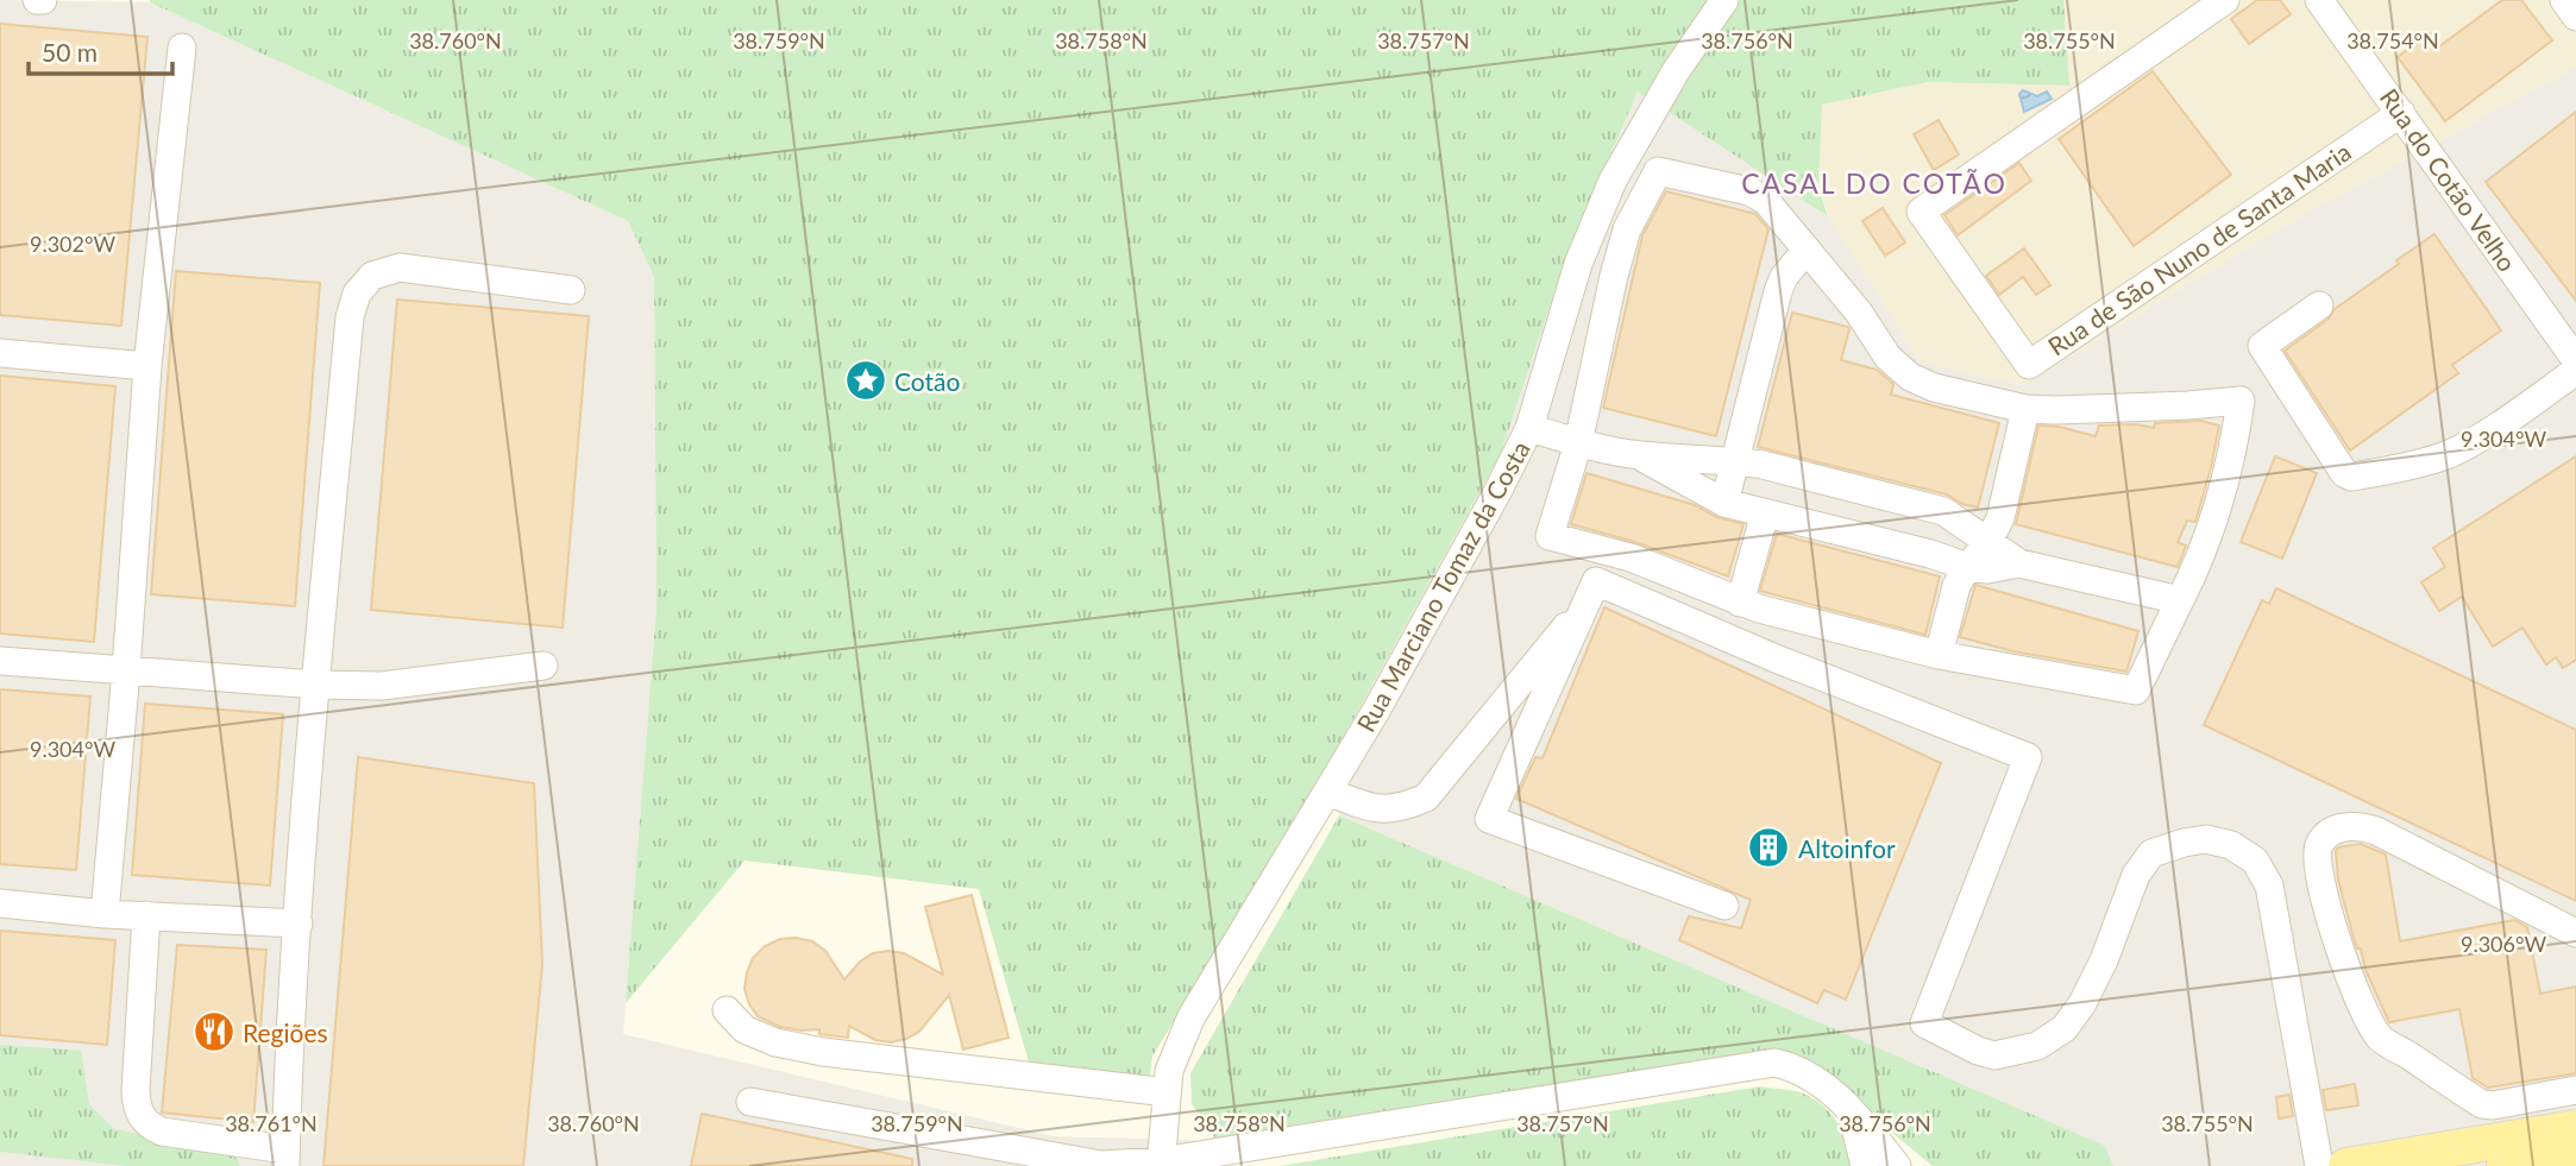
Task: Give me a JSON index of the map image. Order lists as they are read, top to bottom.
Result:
{
  "streets": {
    "street": ["Rua do Cotão Velho", "Rua de São Nuno de Santa Maria", "Rua Marciano Tomaz da Costa"]
  },
  "crossings": [
    ["Rua do Cotão Velho", "Rua de São Nuno de Santa Maria"]
  ],
  "districts": ["CASAL DO COTÃO"],
  "places": {
    "place": ["Cotão"],
    "building": ["Altoinfor"],
    "restaurant": ["Regiões"]
  },
  "scale_bar": "50 m",
  "coordinates": [
    "38.760°N",
    "38.759°N",
    "38.758°N",
    "38.757°N",
    "38.756°N",
    "38.755°N",
    "38.754°N",
    "9.302°W",
    "9.304°W",
    "9.306°W",
    "38.761°N"
  ]
}
